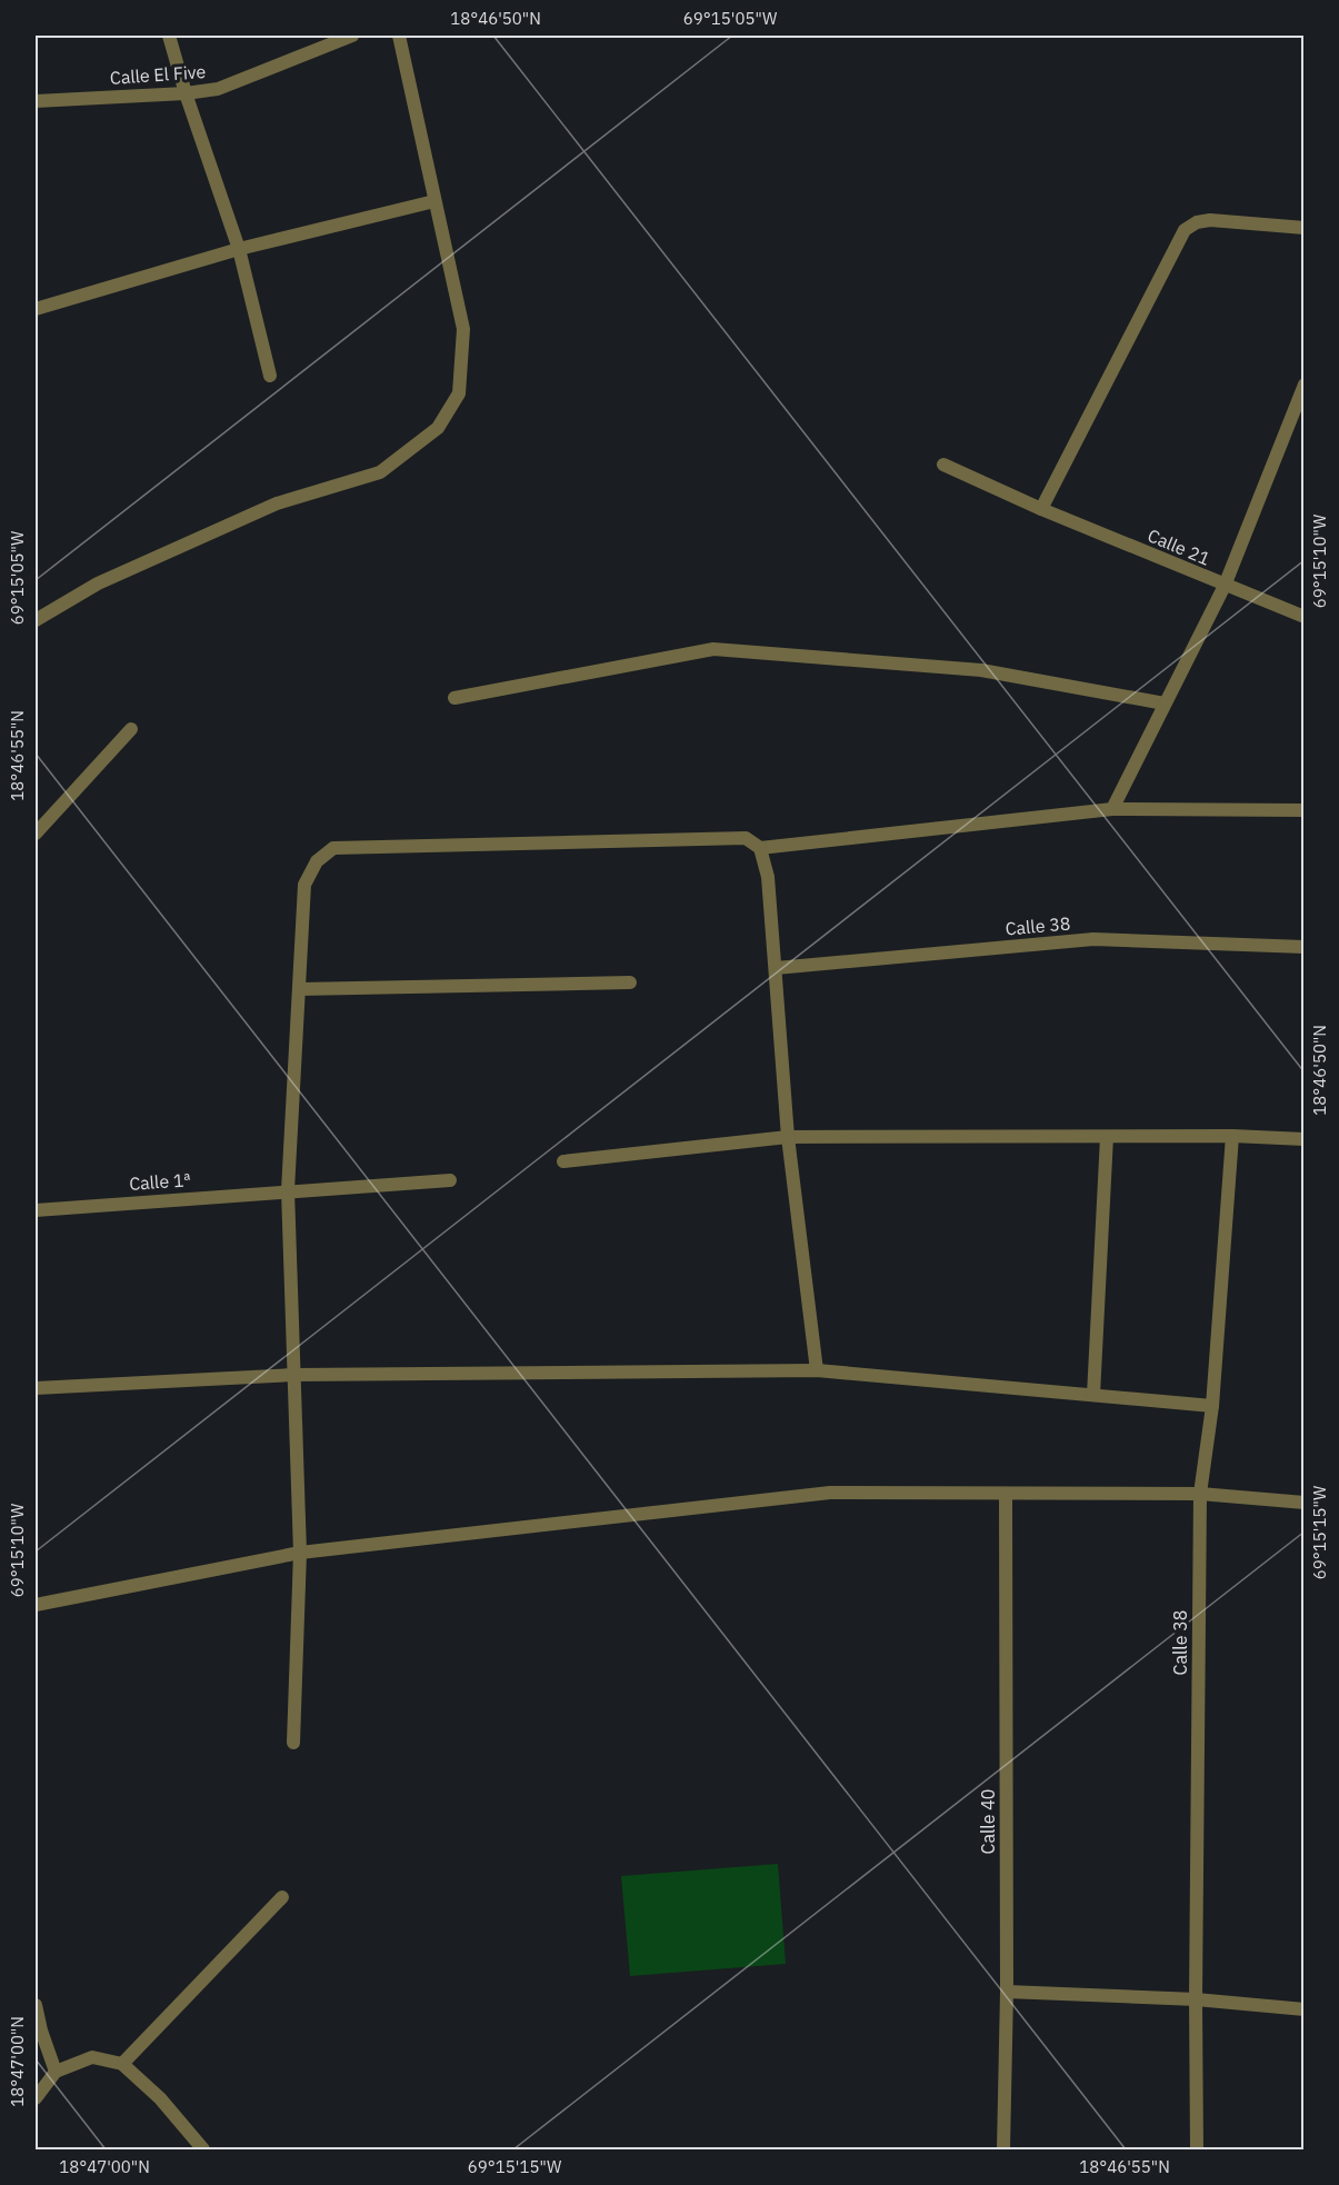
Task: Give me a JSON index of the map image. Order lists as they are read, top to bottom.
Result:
{
  "streets": {
    "street": [
      "Calle El Five",
      "Calle 21",
      "Calle 38",
      "Calle 1ª",
      "Calle 40"
    ]
  },
  "coordinates": [
    "18°46'50\"N",
    "69°15'05\"W",
    "69°15'10\"W",
    "18°46'55\"N",
    "69°15'15\"W",
    "18°47'00\"N"
  ]
}
